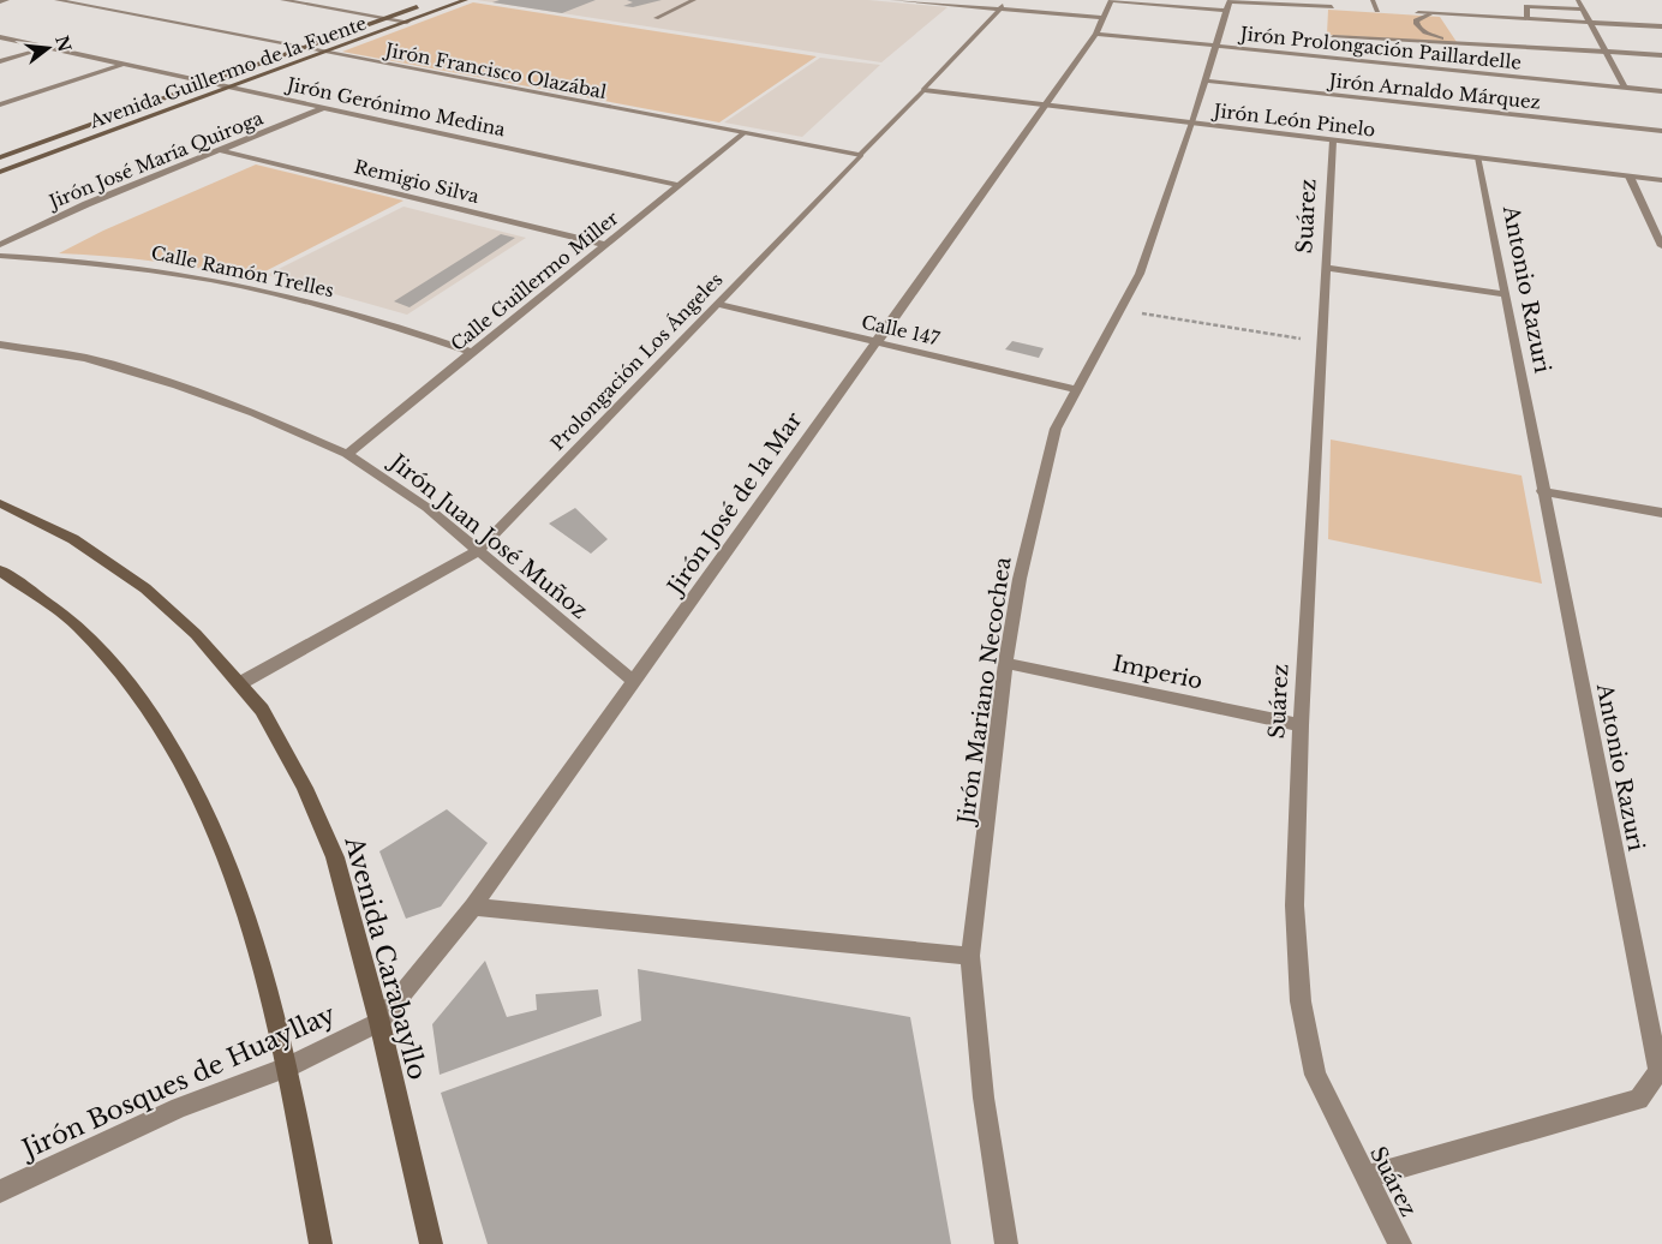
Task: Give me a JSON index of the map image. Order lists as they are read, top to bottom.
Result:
{
  "streets": {
    "main road": ["Avenida Guillermo de la Fuente", "Avenida Carabayllo"],
    "street": [
      "Jirón Prolongación Paillardelle",
      "Jirón Francisco Olazábal",
      "Jirón Arnaldo Márquez",
      "Jirón Gerónimo Medina",
      "Jirón León Pinelo",
      "Jirón José María Quiroga",
      "Remigio Silva",
      "Suárez",
      "Calle Ramón Trelles",
      "Calle Guillermo Miller",
      "Antonio Razuri",
      "Calle 147",
      "Prolongación Los Ángeles",
      "Jirón José de la Mar",
      "Jirón Juan José Muñoz",
      "Imperio",
      "Jirón Mariano Necochea",
      "Jirón Bosques de Huayllay"
    ]
  },
  "crossings": [
    ["Jirón Prolongación Paillardelle", "Jirón José de la Mar"],
    ["Jirón Prolongación Paillardelle", "Jirón Mariano Necochea"],
    ["Jirón Francisco Olazábal", "Avenida Guillermo de la Fuente"],
    ["Jirón Francisco Olazábal", "Calle Guillermo Miller"],
    ["Jirón Francisco Olazábal", "Prolongación Los Ángeles"],
    ["Avenida Guillermo de la Fuente", "Jirón Gerónimo Medina"],
    ["Jirón Arnaldo Márquez", "Jirón Mariano Necochea"],
    ["Jirón Gerónimo Medina", "Jirón José María Quiroga"],
    ["Jirón Gerónimo Medina", "Calle Guillermo Miller"],
    ["Jirón León Pinelo", "Suárez"],
    ["Jirón León Pinelo", "Antonio Razuri"],
    ["Jirón León Pinelo", "Prolongación Los Ángeles"],
    ["Jirón León Pinelo", "Jirón José de la Mar"],
    ["Jirón León Pinelo", "Jirón Mariano Necochea"],
    ["Jirón José María Quiroga", "Remigio Silva"],
    ["Remigio Silva", "Calle Guillermo Miller"],
    ["Suárez", "Antonio Razuri"],
    ["Suárez", "Imperio"],
    ["Calle Ramón Trelles", "Calle Guillermo Miller"],
    ["Calle Guillermo Miller", "Jirón Juan José Muñoz"],
    ["Calle 147", "Prolongación Los Ángeles"],
    ["Calle 147", "Jirón José de la Mar"],
    ["Calle 147", "Jirón Mariano Necochea"],
    ["Prolongación Los Ángeles", "Jirón Juan José Muñoz"],
    ["Prolongación Los Ángeles", "Avenida Carabayllo"],
    ["Jirón José de la Mar", "Jirón Juan José Muñoz"],
    ["Jirón José de la Mar", "Avenida Carabayllo"],
    ["Jirón José de la Mar", "Jirón Bosques de Huayllay"],
    ["Imperio", "Jirón Mariano Necochea"],
    ["Avenida Carabayllo", "Jirón Bosques de Huayllay"]
  ],
  "north": "right"
}
